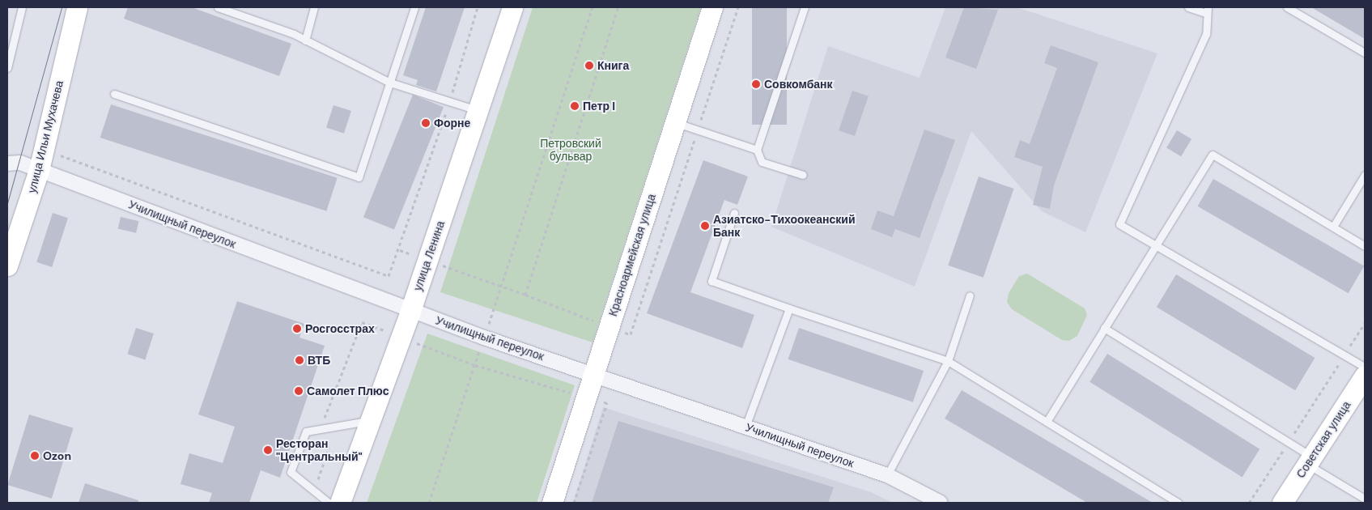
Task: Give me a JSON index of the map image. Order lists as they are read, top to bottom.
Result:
{
  "streets": {
    "main road": [
      "улица Ильи Мухачева",
      "Красноармейская улица",
      "улица Ленина",
      "Советская улица"
    ],
    "street": ["Училищный переулок"]
  },
  "crossings": [
    ["улица Ильи Мухачева", "Училищный переулок"],
    ["Училищный переулок", "Красноармейская улица"],
    ["Училищный переулок", "улица Ленина"]
  ],
  "parks": ["Петровский бульвар"],
  "places": [
    "Книга",
    "Совкомбанк",
    "Петр I",
    "Форне",
    "Азиатско-Тихоокеанский Банк",
    "Росгосстрах",
    "ВТБ",
    "Самолет Плюс",
    "Ресторан \"Центральный\"",
    "Ozon"
  ]
}
